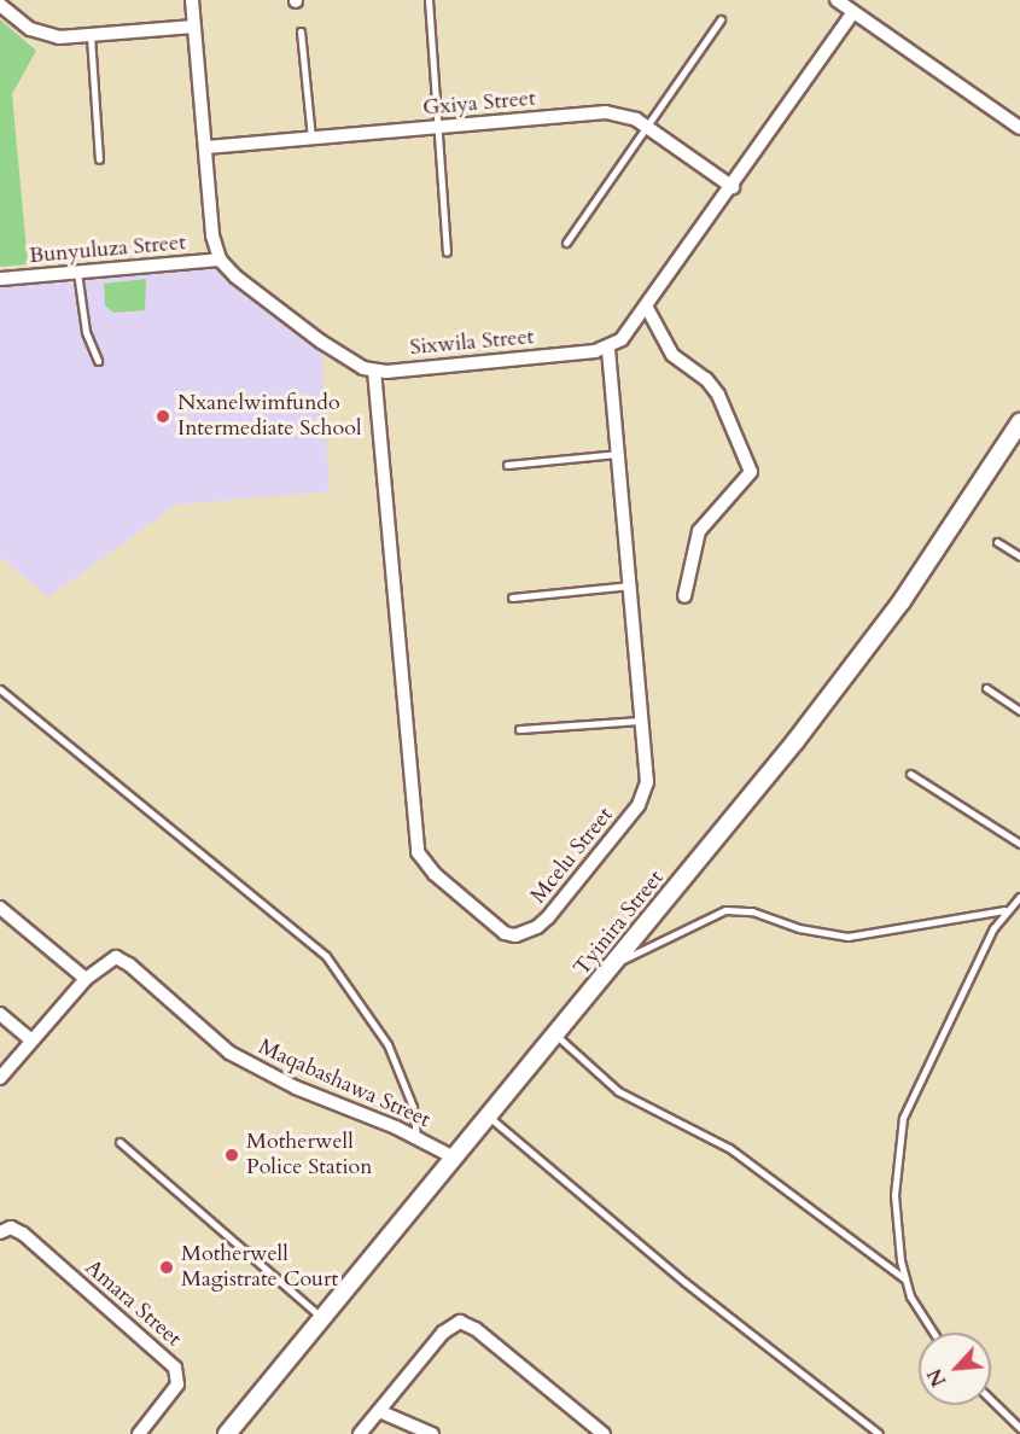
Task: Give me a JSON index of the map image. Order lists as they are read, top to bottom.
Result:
{
  "streets": {
    "street": [
      "Gxiya Street",
      "Bunyuluza Street",
      "Sixwila Street",
      "Mcelu Street",
      "Tyinira Street",
      "Maqabashawa Street",
      "Amara Street"
    ]
  },
  "crossings": [
    ["Sixwila Street", "Mcelu Street"],
    ["Tyinira Street", "Maqabashawa Street"]
  ],
  "places": ["Nxanelwimfundo Intermediate School", "Motherwell Police Station", "Motherwell Magistrate Court"],
  "north": "bottom left"
}
